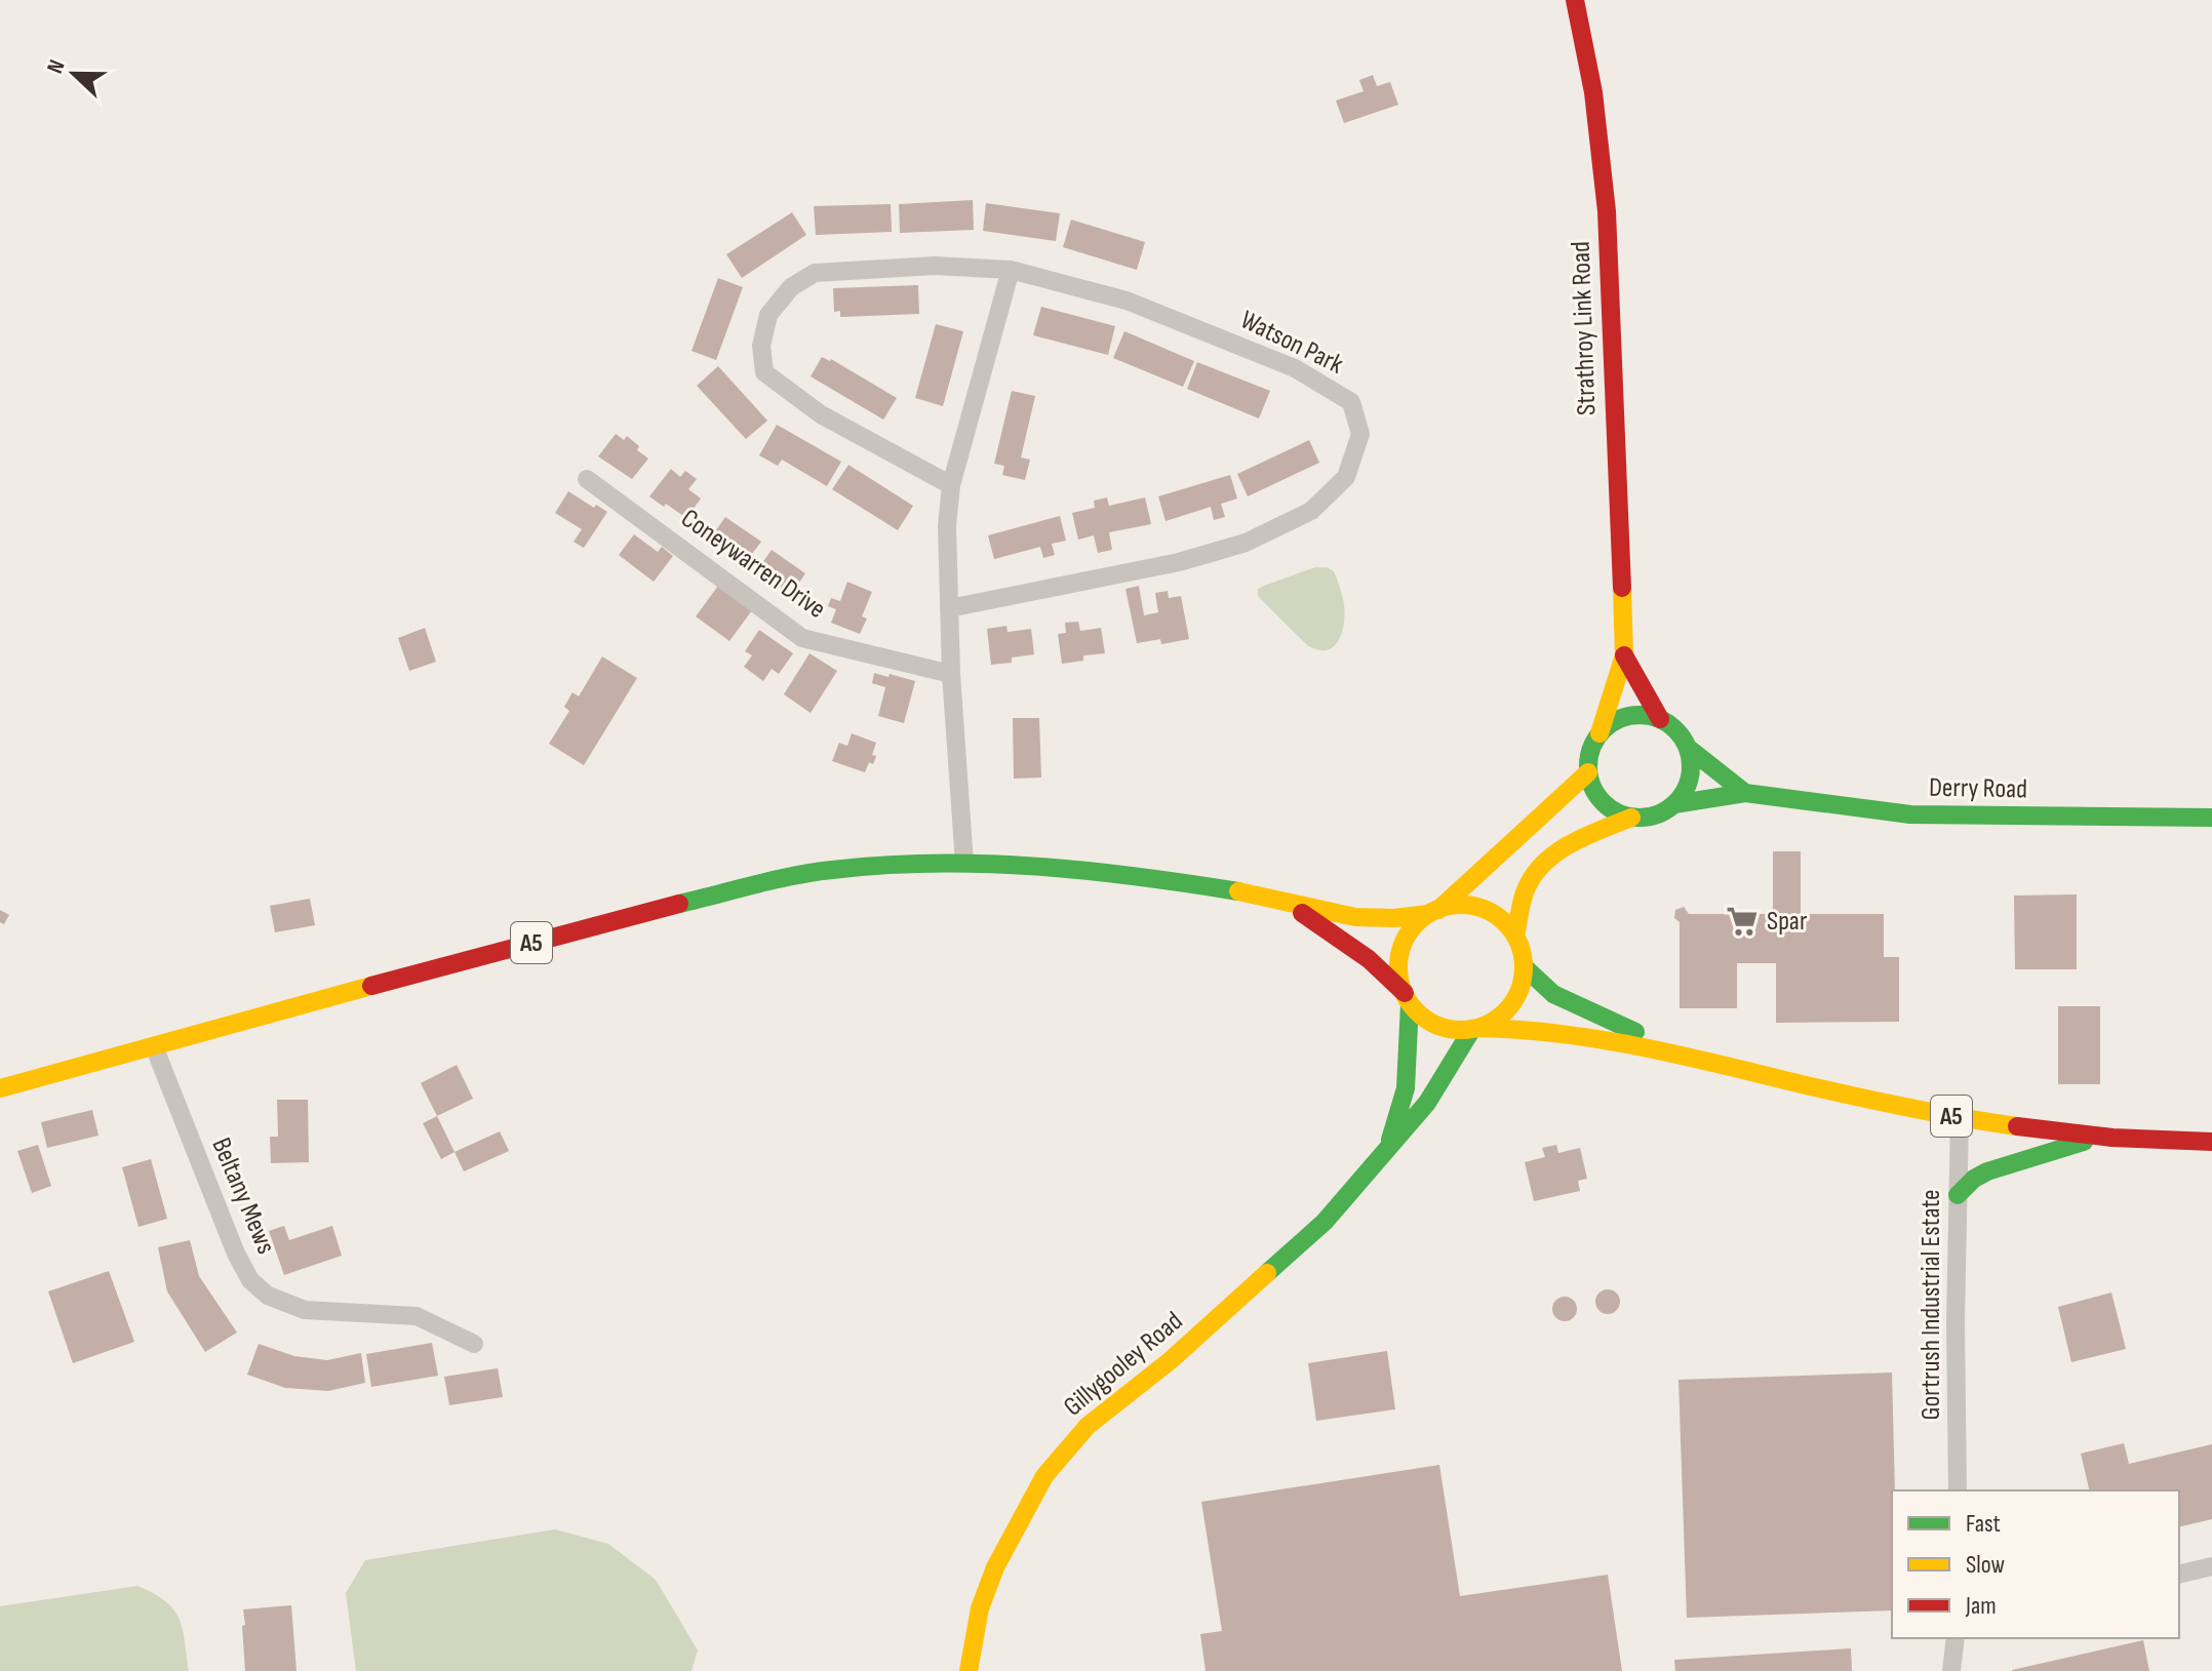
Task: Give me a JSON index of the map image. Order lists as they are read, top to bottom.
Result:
{
  "streets": {
    "main road": [
      "Strathroy Link Road",
      "Derry Road",
      "A5",
      "Gillygooley Road"
    ],
    "street": [
      "Watson Park",
      "Coneywarren Drive",
      "Beltany Mews",
      "Gortrush Industrial Estate"
    ]
  },
  "crossings": [
    ["Strathroy Link Road", "Derry Road"],
    ["A5", "Beltany Mews"],
    ["A5", "Gortrush Industrial Estate"],
    ["A5", "Gillygooley Road"]
  ],
  "places": {
    "supermarket": ["Spar"]
  },
  "legend": ["Fast", "Slow", "Jam"],
  "north": "left"
}
